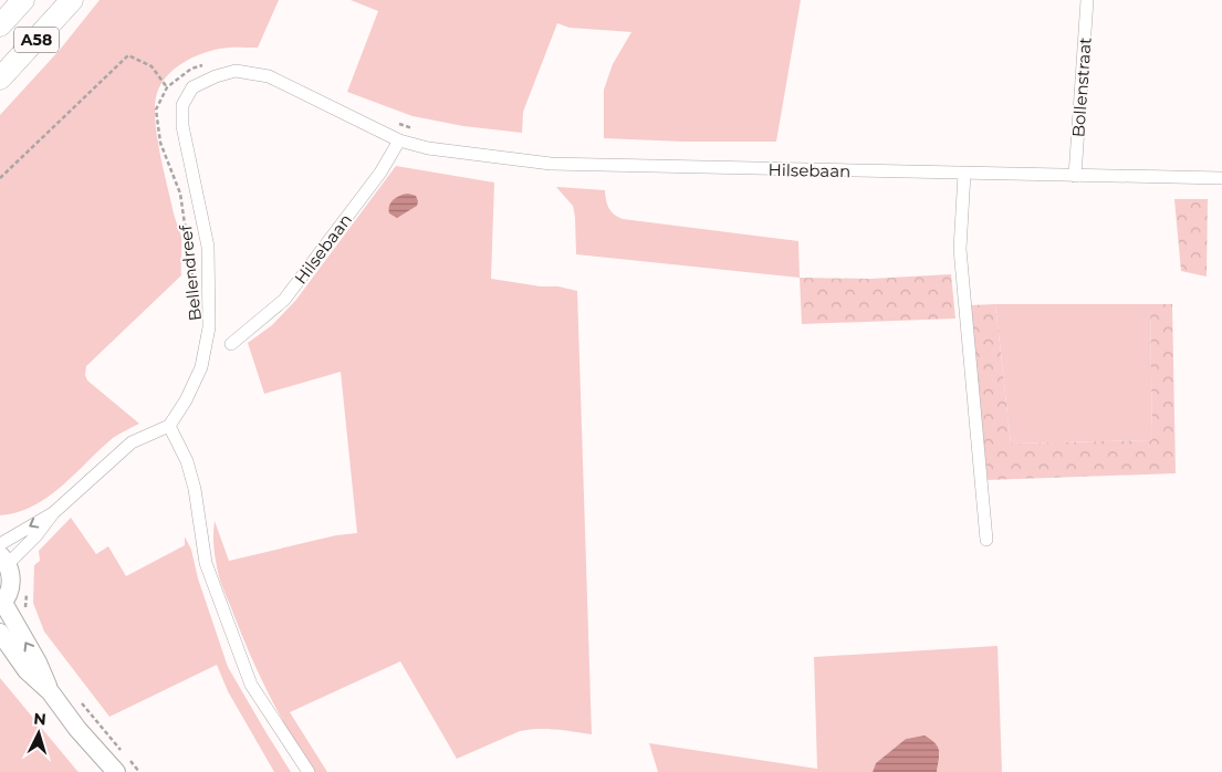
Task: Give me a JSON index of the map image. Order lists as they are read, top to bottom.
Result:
{
  "streets": {
    "highway": ["A58"],
    "street": ["Bollenstraat", "Hilsebaan", "Bellendreef"]
  },
  "crossings": [
    ["Bollenstraat", "Hilsebaan"],
    ["Hilsebaan", "Bellendreef"]
  ],
  "north": "top"
}
